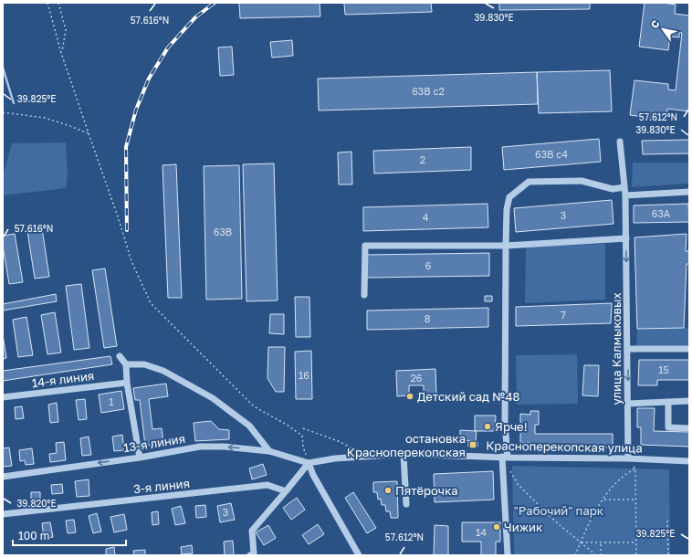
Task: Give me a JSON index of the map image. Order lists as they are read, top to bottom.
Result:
{
  "streets": {
    "street": [
      "улица Калмыковых",
      "14-я линия",
      "13-я линия",
      "Красноперекопская улица",
      "3-я линия"
    ]
  },
  "crossings": [
    ["улица Калмыковых", "Красноперекопская улица"],
    ["13-я линия", "Красноперекопская улица"]
  ],
  "one_way": ["улица Калмыковых", "13-я линия"],
  "parks": ["\"Рабочий\" парк"],
  "places": {
    "other": [
      "Детский сад №48",
      "Ярче!",
      "Пятёрочка",
      "Чижик"
    ],
    "transit": ["остановка Красноперекопская"]
  },
  "house_numbers": [
    "63В с2",
    "63В с4",
    "2",
    "63А",
    "3",
    "4",
    "63В",
    "6",
    "7",
    "8",
    "15",
    "16",
    "26",
    "1",
    "3",
    "14"
  ],
  "scale_bar": "100 m",
  "north": "top left",
  "coordinates": [
    "39.830°E",
    "57.616°N",
    "39.825°E",
    "57.612°N",
    "39.820°E"
  ]
}
